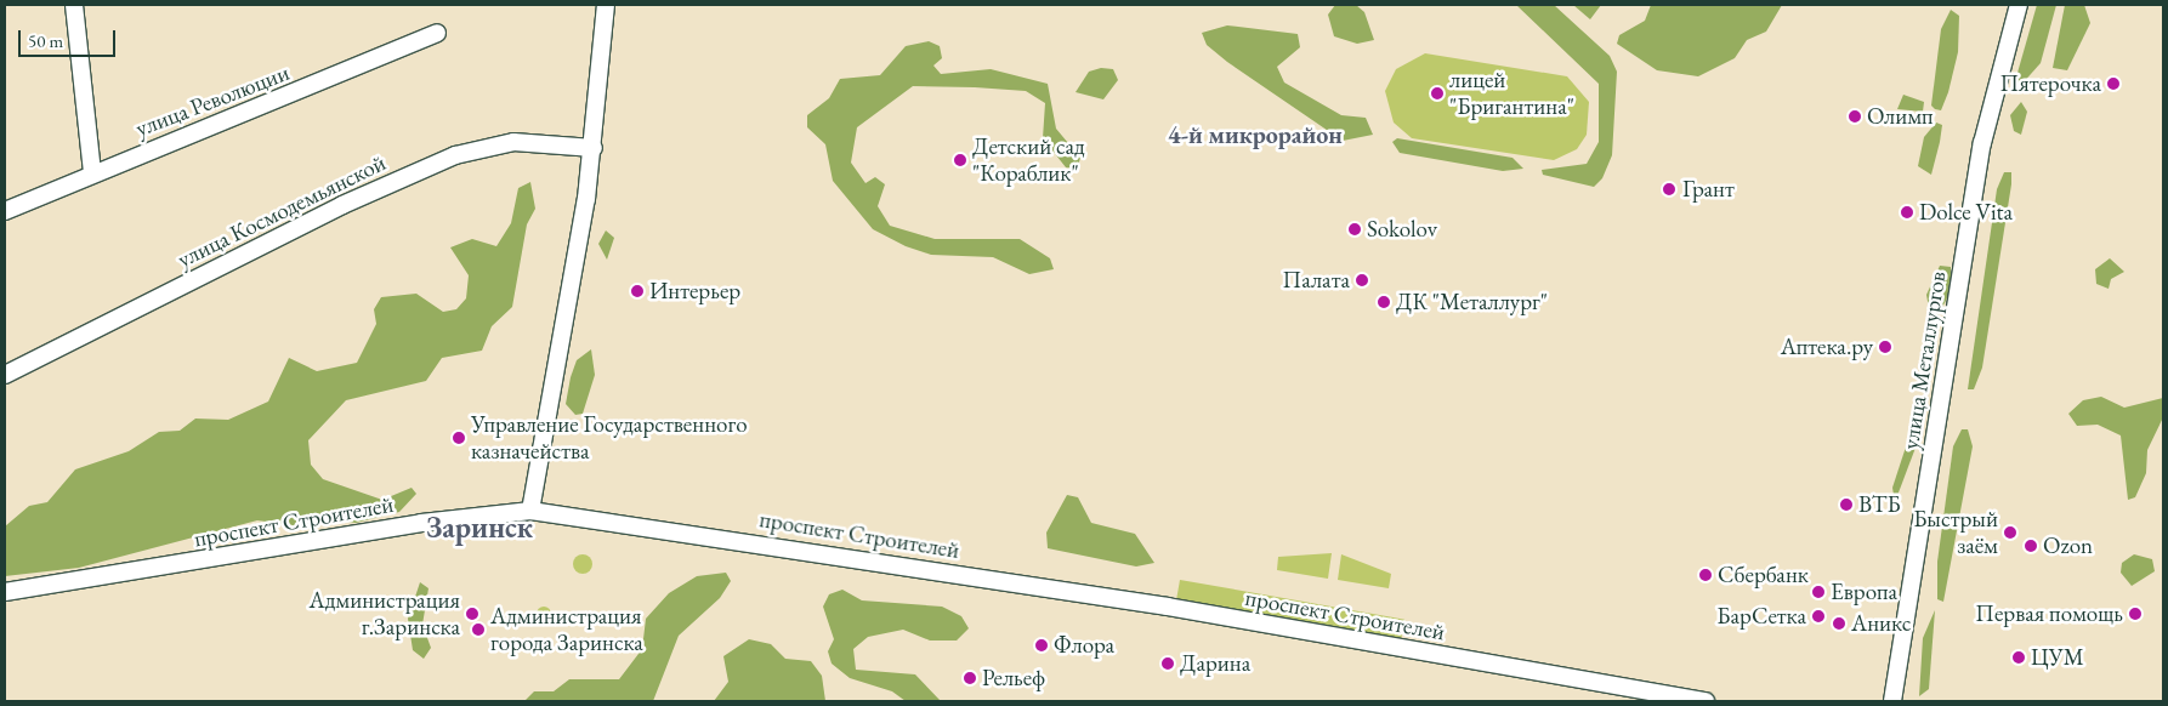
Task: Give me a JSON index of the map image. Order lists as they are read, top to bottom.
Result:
{
  "streets": {
    "street": [
      "улица Революции",
      "улица Космодемьянской",
      "улица Металлургов",
      "проспект Строителей"
    ]
  },
  "districts": ["4-й микрорайон", "Заринск"],
  "places": [
    "Пятерочка",
    "лицей \"Бригантина\"",
    "Олимп",
    "Детский сад \"Кораблик\"",
    "Грант",
    "Dolce Vita",
    "Sokolov",
    "Палата",
    "Интерьер",
    "ДК \"Металлург\"",
    "Аптека.ру",
    "Управление Государственного казначейства",
    "ВТБ",
    "Быстрый заём",
    "Ozon",
    "Сбербанк",
    "Европа",
    "Администрация г.Заринска",
    "Первая помощь",
    "БарСетка",
    "Аникс",
    "Администрация города Заринска",
    "Флора",
    "ЦУМ",
    "Дарина",
    "Рельеф"
  ],
  "scale_bar": "50 m"
}
